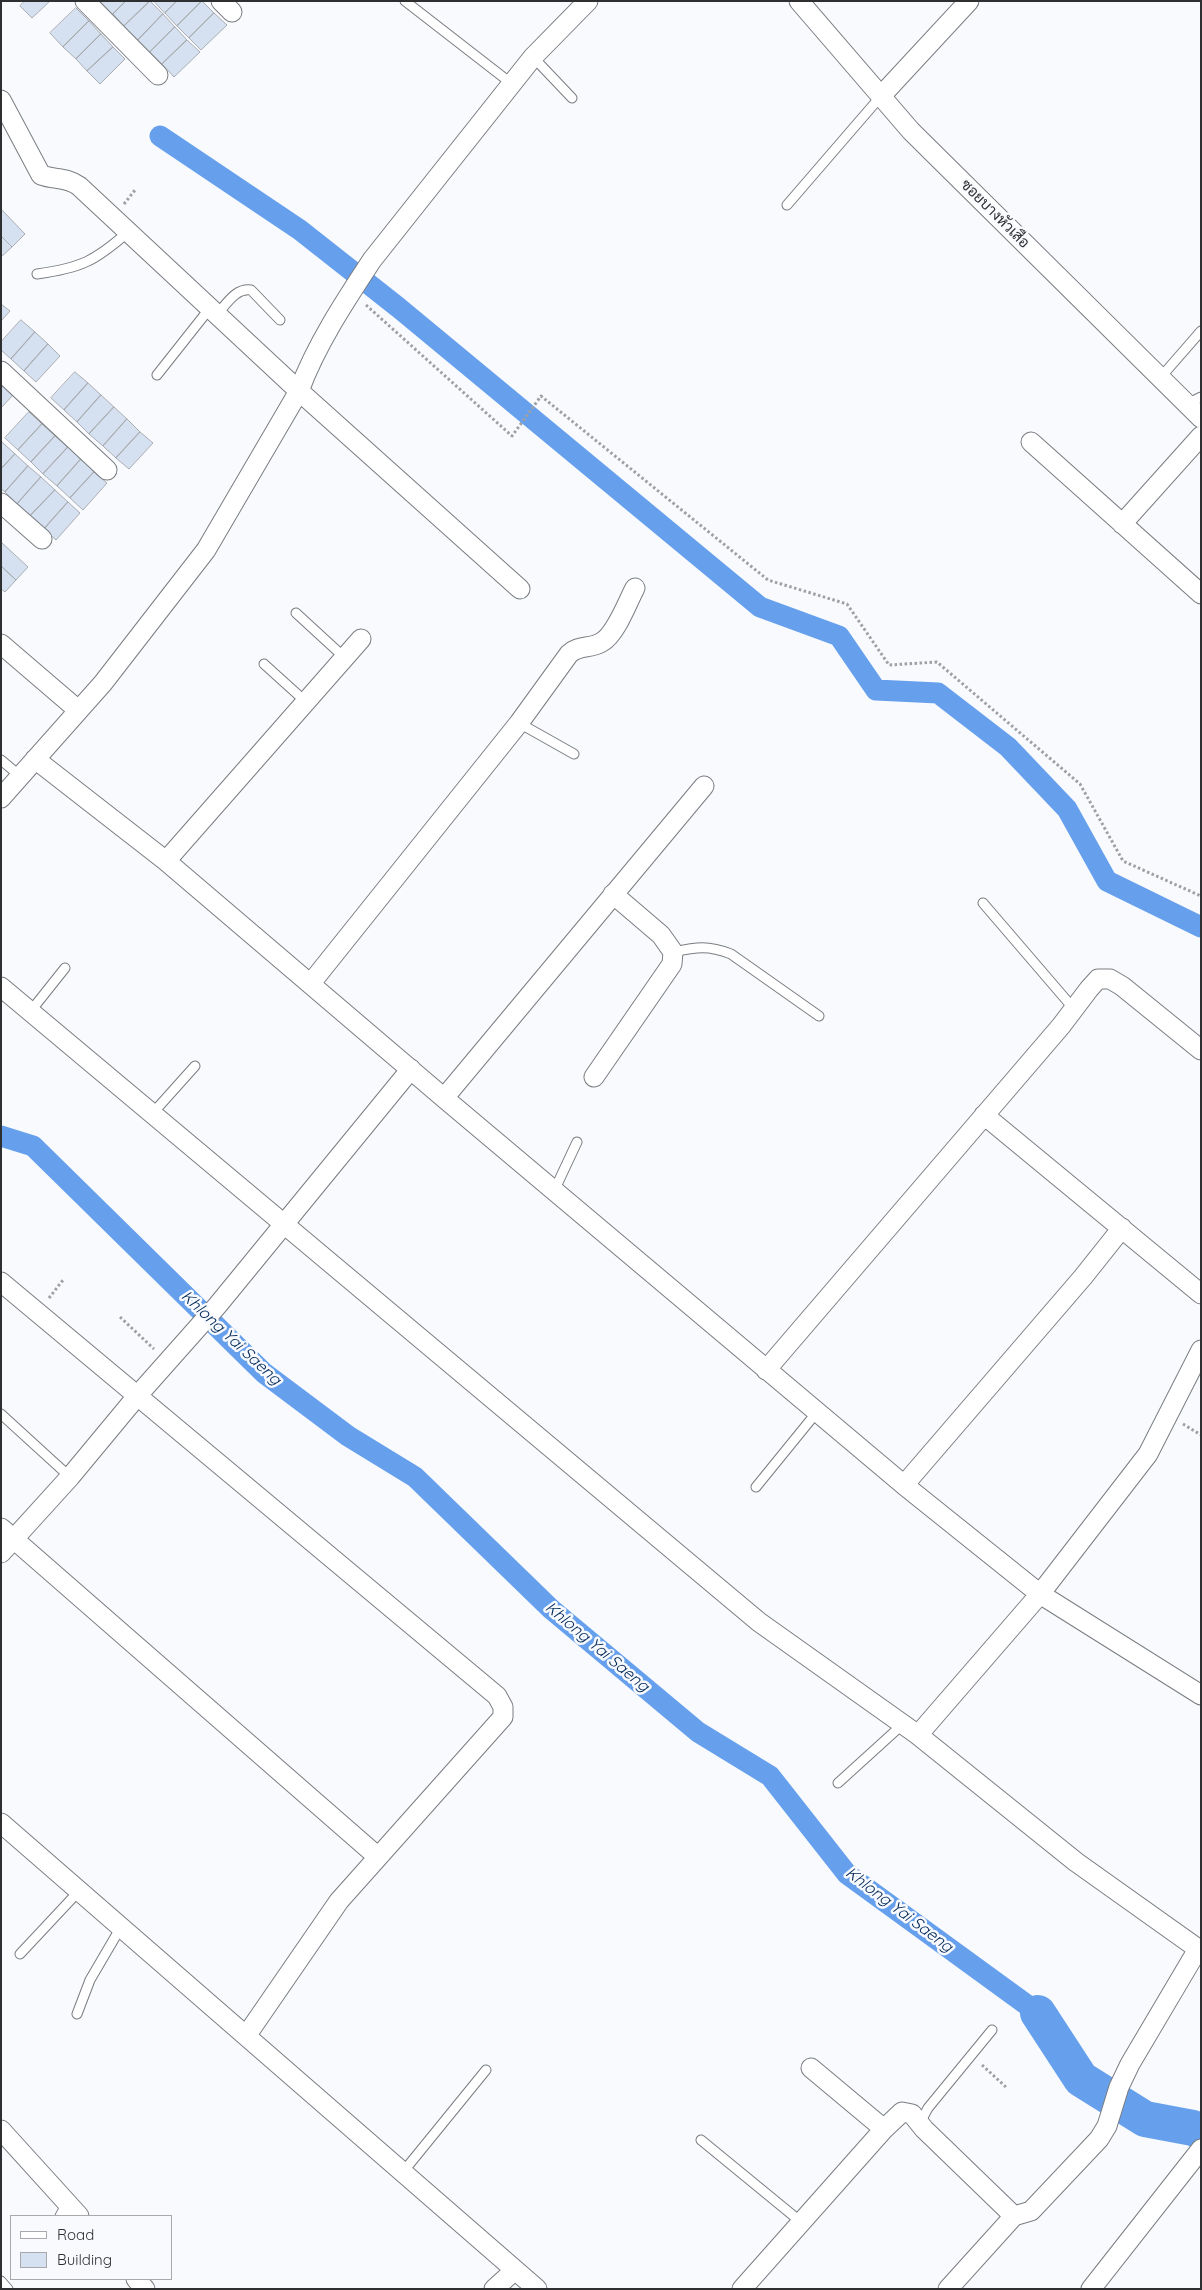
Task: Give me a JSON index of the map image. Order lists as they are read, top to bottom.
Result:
{
  "streets": {
    "street": ["ซอยบางหัวเสือ"]
  },
  "water": ["Khlong Yai Saeng"],
  "legend": ["Road", "Building"]
}
